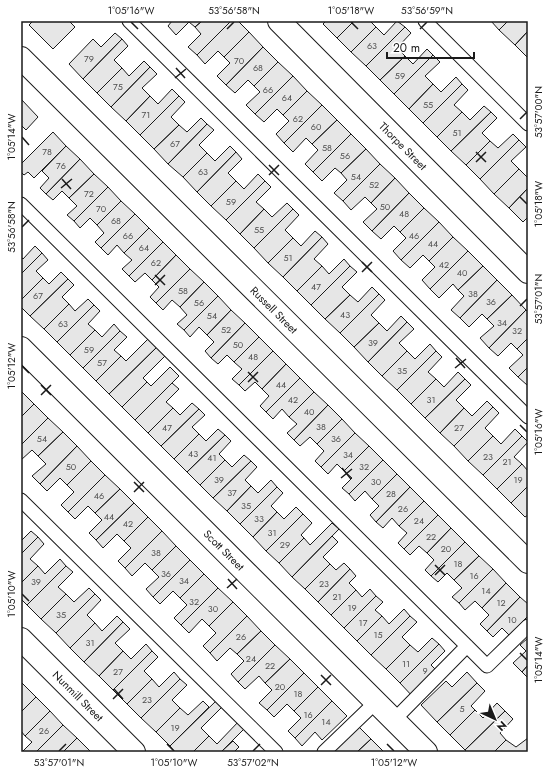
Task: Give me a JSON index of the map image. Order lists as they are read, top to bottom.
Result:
{
  "streets": {
    "street": [
      "Thorpe Street",
      "Russell Street",
      "Scott Street",
      "Nunmill Street"
    ]
  },
  "house_numbers": [
    "63",
    "79",
    "70",
    "68",
    "59",
    "75",
    "66",
    "64",
    "55",
    "71",
    "62",
    "60",
    "51",
    "67",
    "58",
    "78",
    "56",
    "76",
    "63",
    "54",
    "52",
    "72",
    "59",
    "50",
    "70",
    "48",
    "68",
    "55",
    "66",
    "46",
    "44",
    "64",
    "51",
    "62",
    "42",
    "40",
    "47",
    "58",
    "38",
    "67",
    "36",
    "56",
    "43",
    "54",
    "34",
    "63",
    "52",
    "32",
    "39",
    "50",
    "59",
    "48",
    "57",
    "35",
    "44",
    "42",
    "31",
    "40",
    "38",
    "47",
    "27",
    "54",
    "36",
    "43",
    "34",
    "23",
    "41",
    "21",
    "50",
    "32",
    "39",
    "19",
    "30",
    "37",
    "28",
    "46",
    "35",
    "26",
    "44",
    "33",
    "24",
    "42",
    "31",
    "22",
    "29",
    "20",
    "38",
    "18",
    "36",
    "16",
    "34",
    "39",
    "23",
    "14",
    "21",
    "32",
    "12",
    "19",
    "30",
    "35",
    "10",
    "17",
    "15",
    "26",
    "31",
    "24",
    "11",
    "22",
    "9",
    "27",
    "20",
    "18",
    "23",
    "5",
    "16",
    "14",
    "19",
    "26"
  ],
  "scale_bar": "20 m",
  "north": "bottom right",
  "coordinates": [
    "1°05'16\"W",
    "53°56'58\"N",
    "1°05'18\"W",
    "53°56'59\"N",
    "53°57'00\"N",
    "1°05'14\"W",
    "53°57'01\"N",
    "1°05'12\"W",
    "1°05'10\"W",
    "53°57'02\"N"
  ]
}
